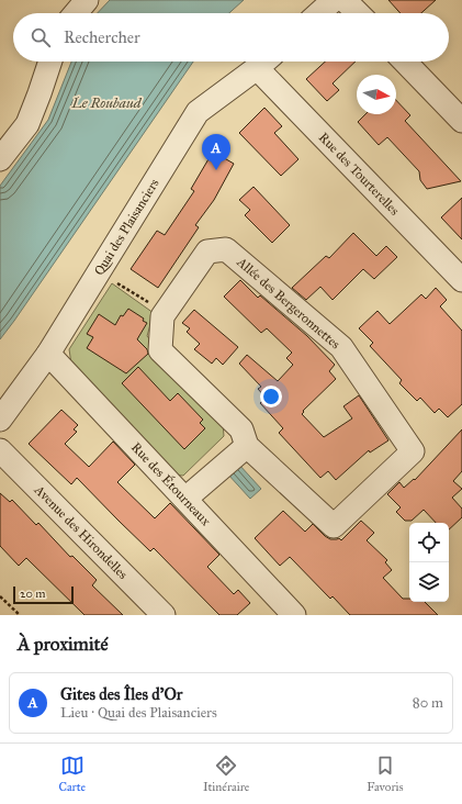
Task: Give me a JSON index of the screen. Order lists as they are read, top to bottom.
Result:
{
  "streets": {
    "street": [
      "Rue des Tourterelles",
      "Quai des Plaisanciers",
      "Allée des Bergeronnettes",
      "Rue des Étourneaux",
      "Avenue des Hirondelles"
    ]
  },
  "crossings": [
    ["Rue des Tourterelles", "Quai des Plaisanciers"],
    ["Quai des Plaisanciers", "Rue des Étourneaux"]
  ],
  "water": ["Le Roubaud"],
  "scale_bar": "20 m",
  "north": "right",
  "page": {
    "search": "Rechercher",
    "pins": "A",
    "scale": "20 m",
    "heading": "À proximité",
    "list": [
      {
        "mark": "A",
        "name": "Gites des Îles d'Or",
        "note": "Lieu · Quai des Plaisanciers",
        "value": "80 m"
      }
    ],
    "nav": ["Carte", "Itinéraire", "Favoris"]
  }
}
